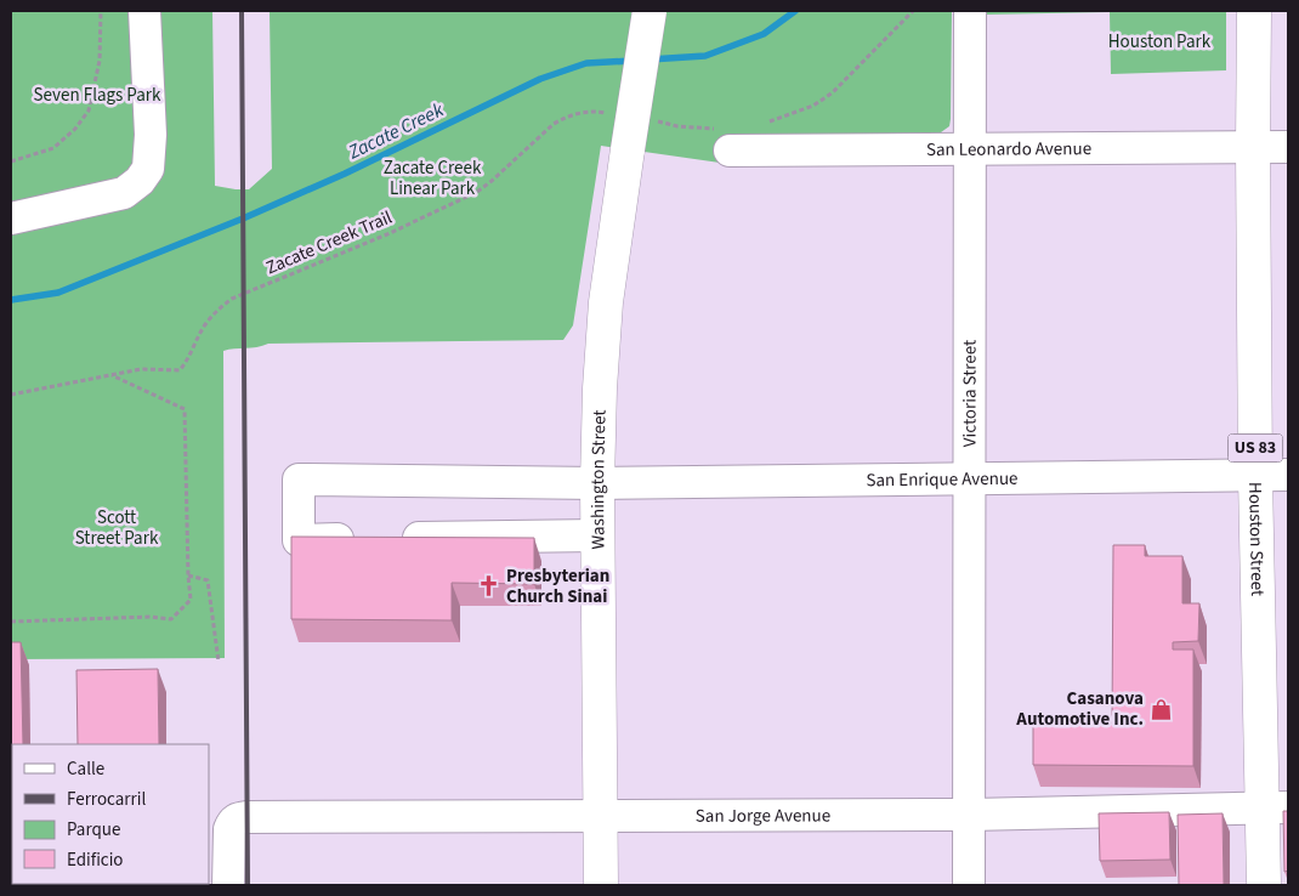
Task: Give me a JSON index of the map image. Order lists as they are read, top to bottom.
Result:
{
  "streets": {
    "main road": ["US 83", "Washington Street", "Houston Street"],
    "street": [
      "San Leonardo Avenue",
      "Victoria Street",
      "San Enrique Avenue",
      "San Jorge Avenue"
    ],
    "path": ["Zacate Creek Trail"]
  },
  "crossings": [
    ["San Leonardo Avenue", "Victoria Street"],
    ["San Leonardo Avenue", "Houston Street"],
    ["Victoria Street", "San Enrique Avenue"],
    ["Victoria Street", "San Jorge Avenue"],
    ["San Enrique Avenue", "Washington Street"],
    ["San Enrique Avenue", "Houston Street"],
    ["Washington Street", "San Jorge Avenue"],
    ["Houston Street", "San Jorge Avenue"]
  ],
  "water": ["Zacate Creek"],
  "parks": [
    "Houston Park",
    "Seven Flags Park",
    "Zacate Creek Linear Park",
    "Scott Street Park"
  ],
  "places": {
    "church": ["Presbyterian Church Sinai"],
    "shop": ["Casanova Automotive Inc."]
  },
  "legend": [
    "Calle",
    "Ferrocarril",
    "Parque",
    "Edificio"
  ]
}
